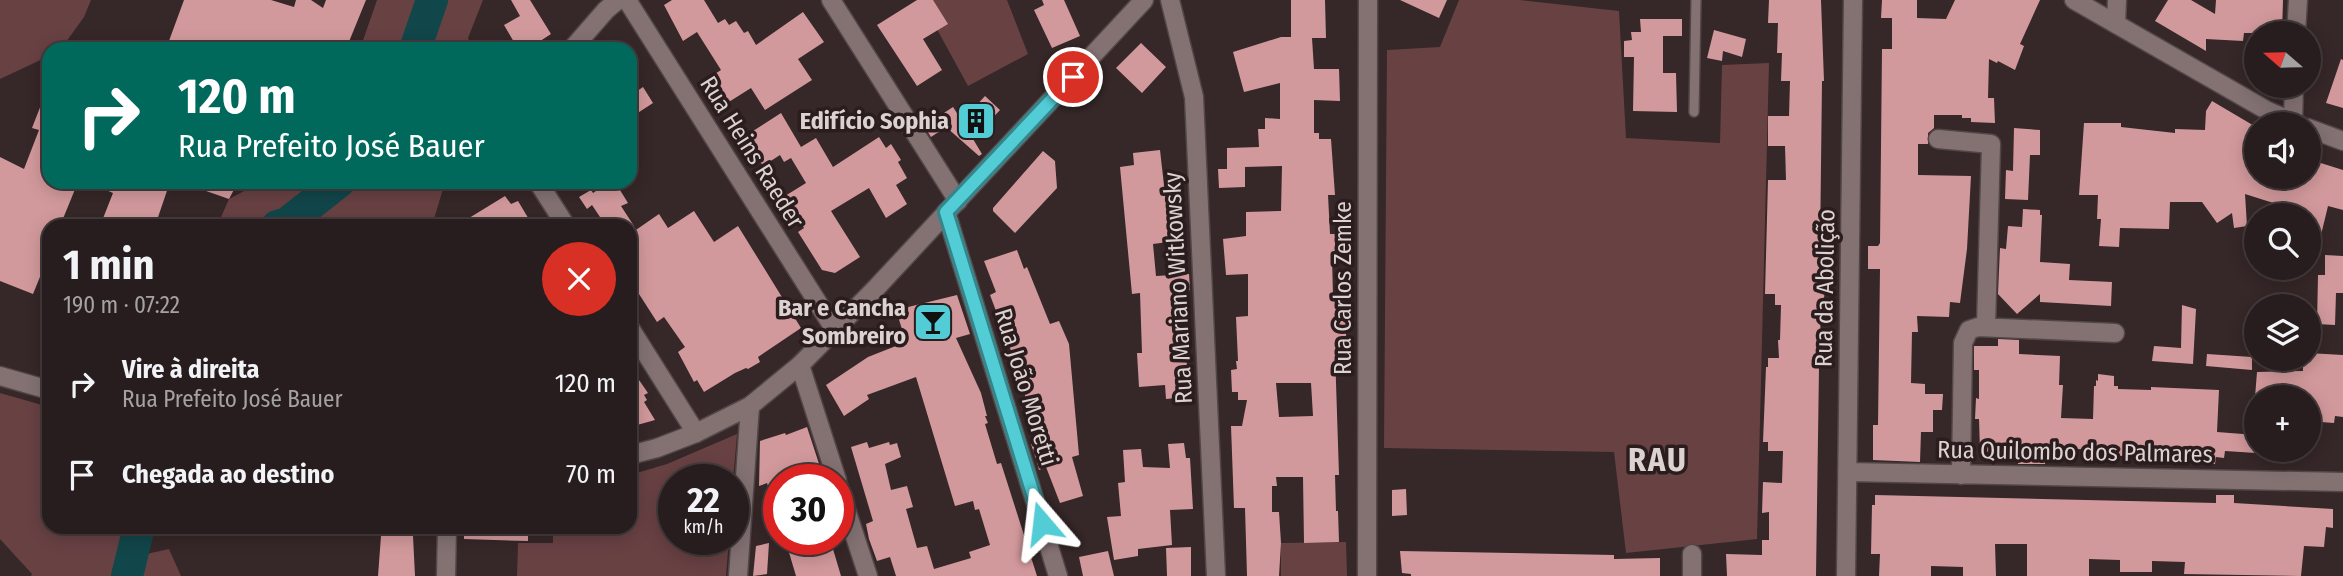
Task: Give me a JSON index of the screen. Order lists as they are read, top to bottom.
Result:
{
  "streets": {
    "street": [
      "Rua Heins Raeder",
      "Rua Mariano Witkowsky",
      "Rua Carlos Zemke",
      "Rua da Abolição",
      "Rua João Moretti",
      "Rua Quilombo dos Palmares"
    ]
  },
  "crossings": [
    ["Rua da Abolição", "Rua Quilombo dos Palmares"]
  ],
  "districts": ["RAU"],
  "places": {
    "building": ["Edifício Sophia"],
    "bar": ["Bar e Cancha Sombreiro"]
  },
  "north": "left",
  "page": {
    "map_buttons": "+",
    "turn": ["120 m", "Rua Prefeito José Bauer"],
    "heading": ["1 min", "190 m · 07:22"],
    "list": [
      {
        "name": "Vire à direita",
        "note": "Rua Prefeito José Bauer",
        "value": "120 m"
      },
      {
        "name": "Chegada ao destino",
        "value": "70 m"
      }
    ],
    "speed": "22 km/h",
    "limit": "30"
  }
}
